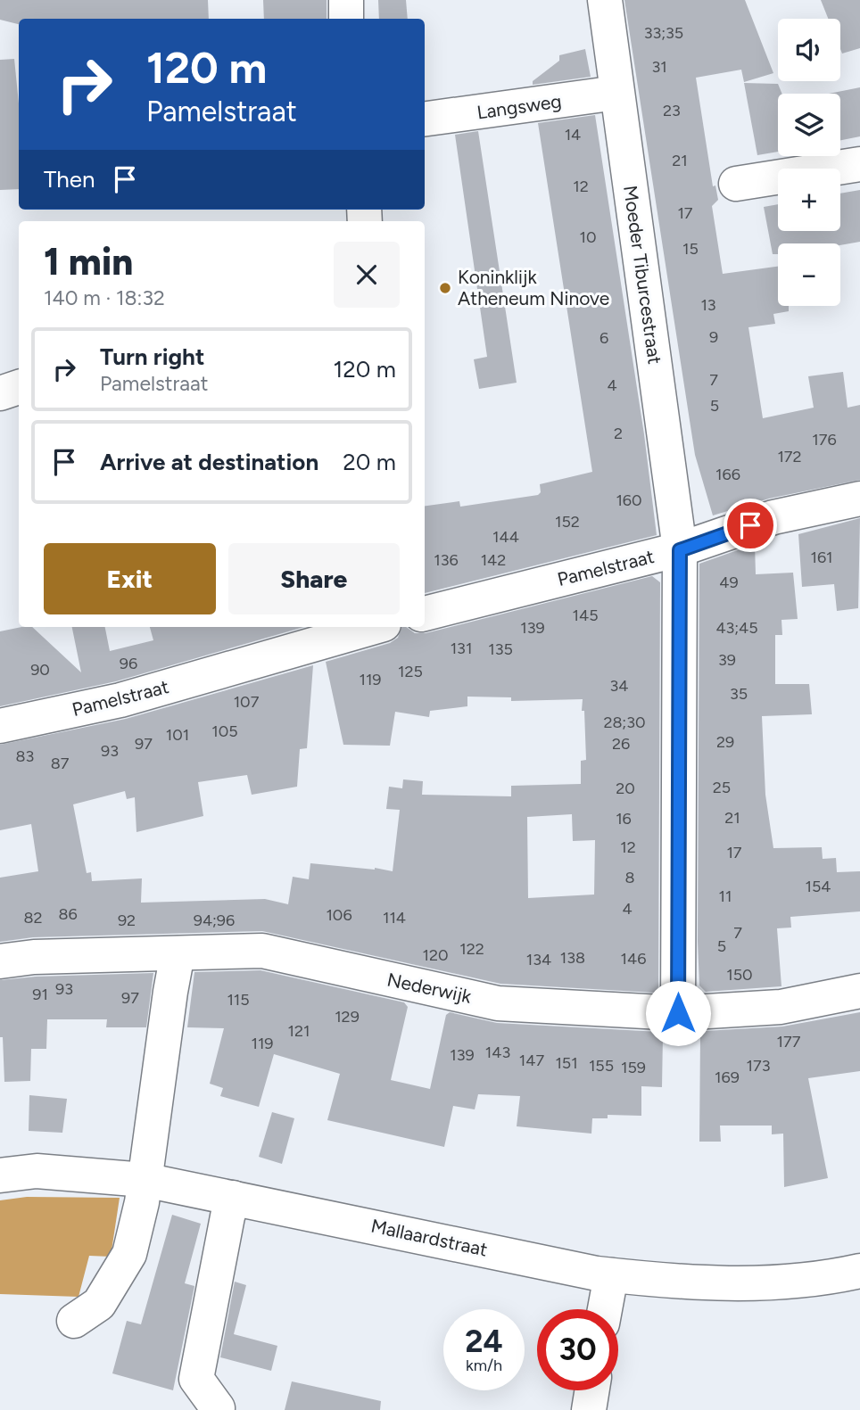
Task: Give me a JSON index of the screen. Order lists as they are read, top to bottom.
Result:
{
  "streets": {
    "street": [
      "Langsweg",
      "Moeder Tiburcestraat",
      "Pamelstraat",
      "Nederwijk",
      "Mallaardstraat"
    ]
  },
  "crossings": [
    ["Langsweg", "Moeder Tiburcestraat"],
    ["Moeder Tiburcestraat", "Pamelstraat"],
    ["Moeder Tiburcestraat", "Nederwijk"]
  ],
  "places": ["Koninklijk Atheneum Ninove"],
  "house_numbers": [
    "33;35",
    "31",
    "23",
    "14",
    "21",
    "12",
    "17",
    "10",
    "15",
    "13",
    "9",
    "6",
    "7",
    "4",
    "5",
    "2",
    "176",
    "172",
    "166",
    "160",
    "152",
    "144",
    "161",
    "136",
    "142",
    "49",
    "145",
    "139",
    "43;45",
    "131",
    "135",
    "39",
    "96",
    "90",
    "125",
    "119",
    "34",
    "35",
    "107",
    "28;30",
    "105",
    "101",
    "29",
    "97",
    "26",
    "93",
    "83",
    "87",
    "25",
    "20",
    "21",
    "16",
    "12",
    "17",
    "8",
    "154",
    "11",
    "4",
    "86",
    "106",
    "82",
    "114",
    "92",
    "94;96",
    "7",
    "5",
    "122",
    "120",
    "138",
    "146",
    "134",
    "150",
    "93",
    "91",
    "97",
    "115",
    "129",
    "121",
    "177",
    "119",
    "143",
    "139",
    "147",
    "151",
    "155",
    "173",
    "159",
    "169"
  ],
  "page": {
    "map_buttons": ["+", "−"],
    "turn": ["120 m", "Pamelstraat"],
    "then": "Then",
    "heading": ["1 min", "140 m · 18:32"],
    "list": [
      {
        "name": "Turn right",
        "note": "Pamelstraat",
        "value": "120 m"
      },
      {
        "name": "Arrive at destination",
        "value": "20 m"
      }
    ],
    "buttons": ["Exit", "Share"],
    "speed": "24 km/h",
    "limit": "30"
  }
}
